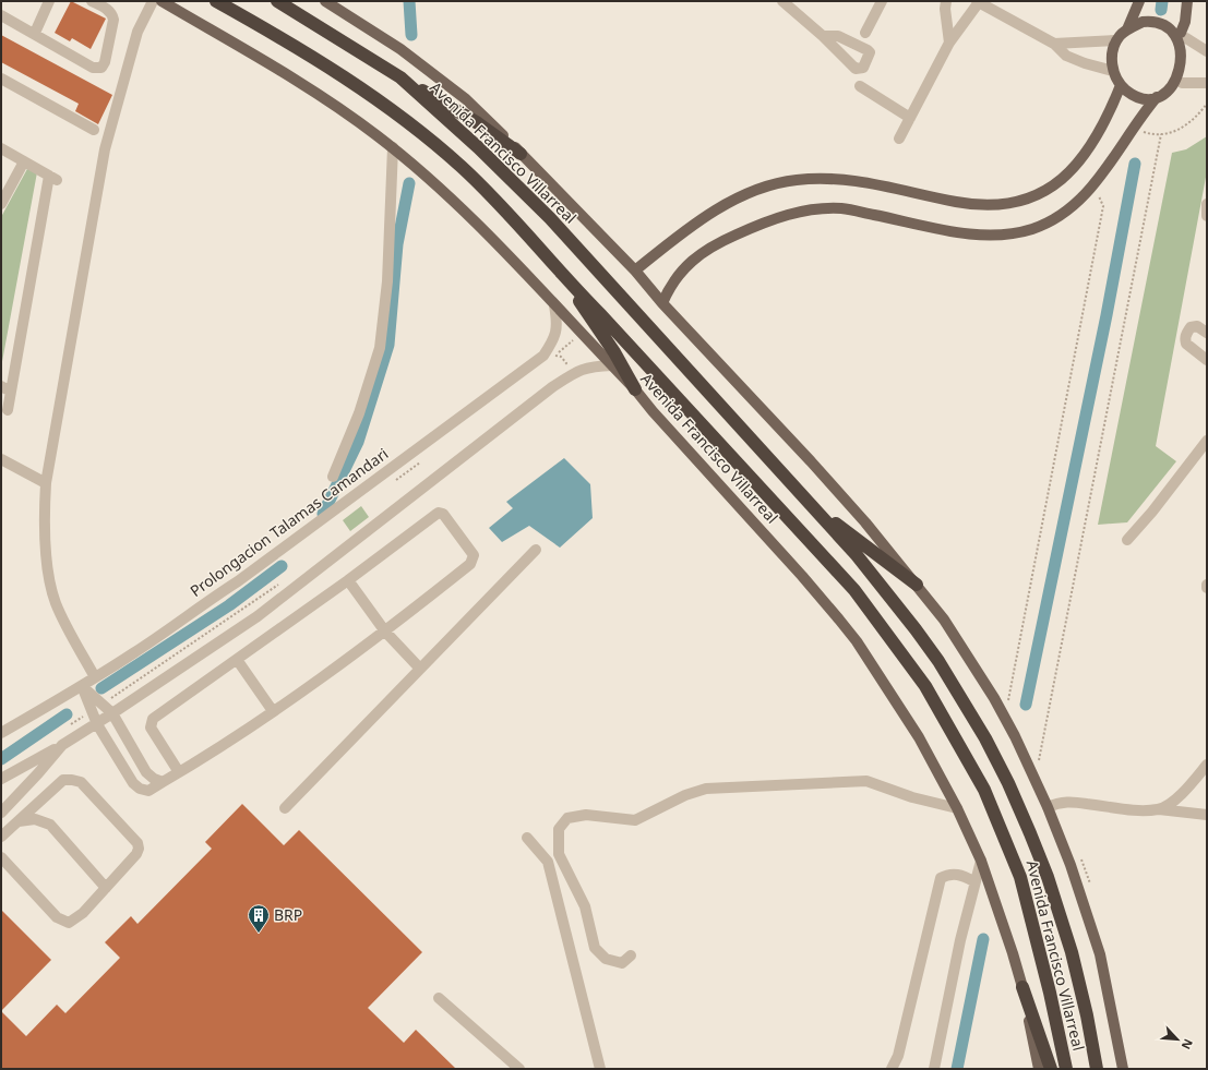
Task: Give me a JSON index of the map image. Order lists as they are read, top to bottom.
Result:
{
  "streets": {
    "highway": ["Avenida Francisco Villarreal"],
    "street": ["Prolongacion Talamas Camandari"]
  },
  "crossings": [
    ["Avenida Francisco Villarreal", "Prolongacion Talamas Camandari"]
  ],
  "places": {
    "building": ["BRP"]
  },
  "north": "bottom right"
}
